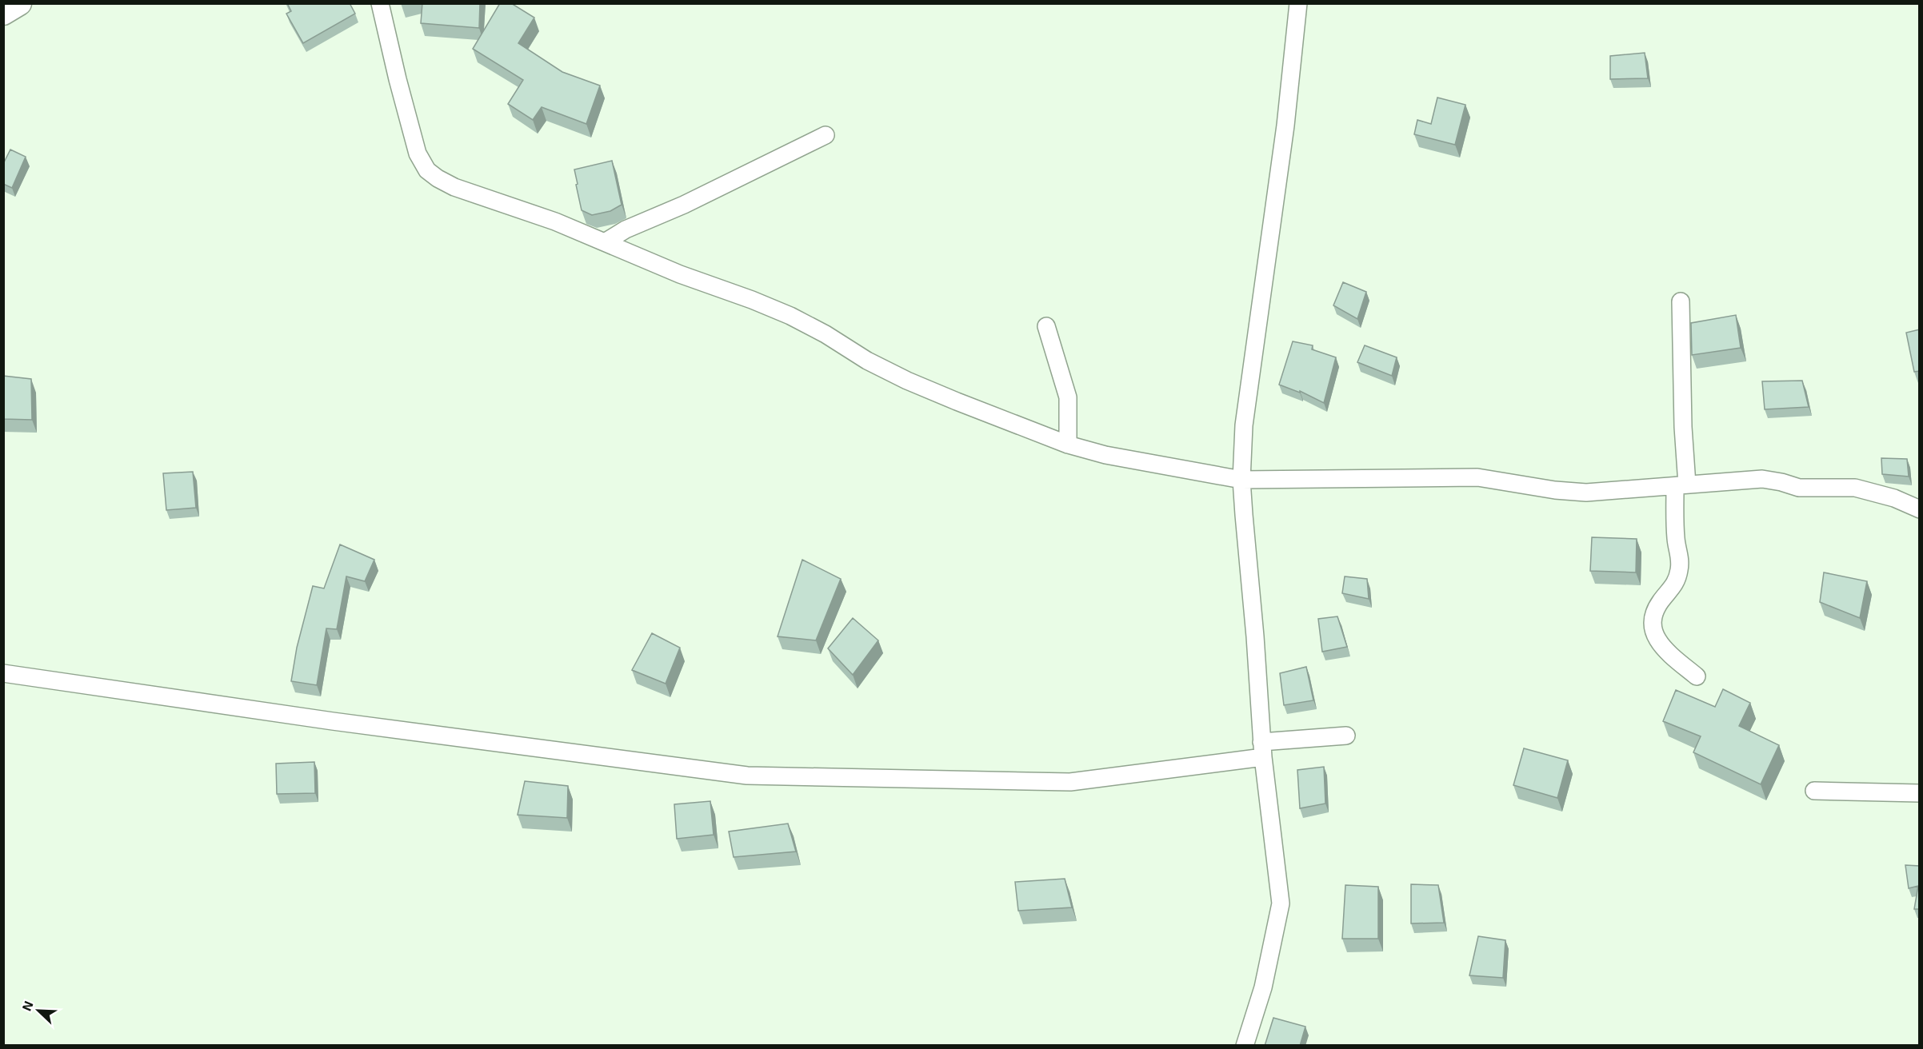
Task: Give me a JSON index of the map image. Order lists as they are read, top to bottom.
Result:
{
  "north": "top left"
}
